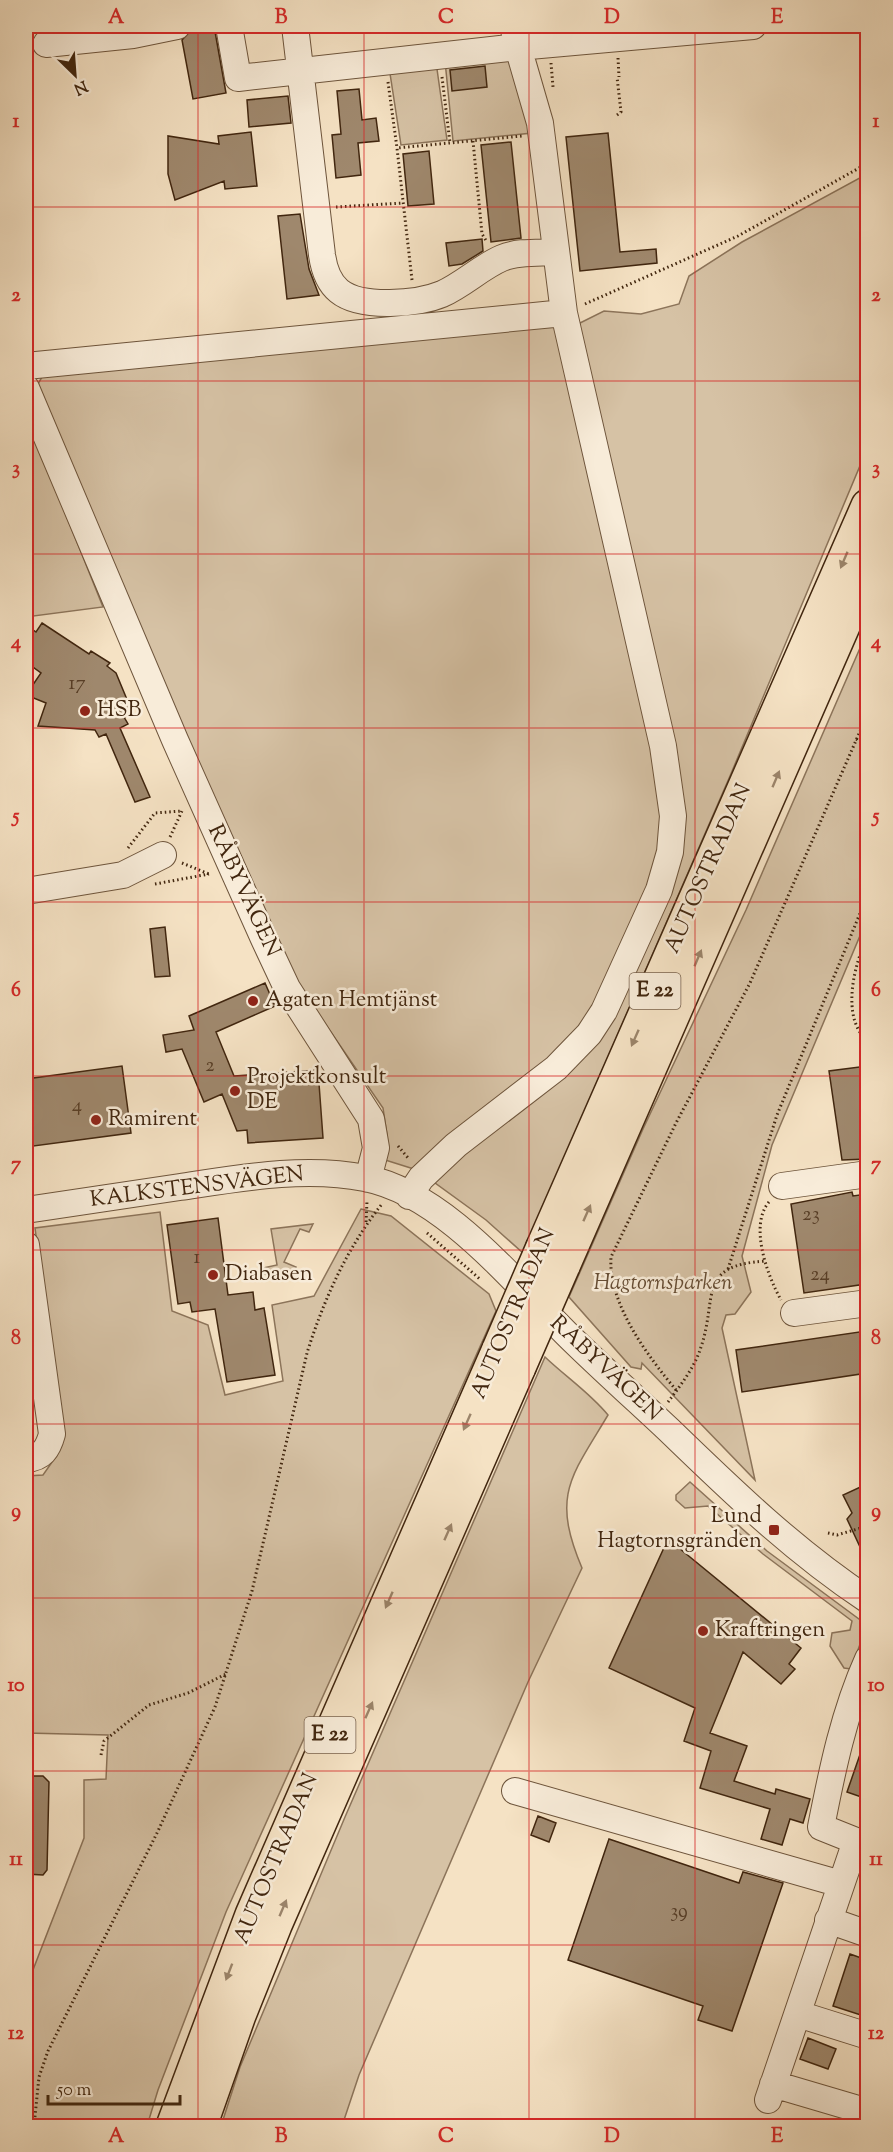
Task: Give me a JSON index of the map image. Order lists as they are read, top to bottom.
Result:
{
  "streets": {
    "highway": ["AUTOSTRADAN", "E 22"],
    "street": ["RÅBYVÄGEN", "KALKSTENSVÄGEN"]
  },
  "crossings": [
    ["RÅBYVÄGEN", "KALKSTENSVÄGEN"]
  ],
  "parks": ["Hagtornsparken"],
  "places": {
    "other": [
      "HSB",
      "Agaten Hemtjänst",
      "Projektkonsult DE",
      "Ramirent",
      "Diabasen",
      "Kraftringen"
    ],
    "transit": ["Lund Hagtornsgränden"]
  },
  "house_numbers": [
    "17",
    "2",
    "4",
    "23",
    "1",
    "24",
    "39"
  ],
  "scale_bar": "50 m",
  "north": "bottom right",
  "grid": {
    "columns": [
      "A",
      "B",
      "C",
      "D",
      "E"
    ],
    "rows": [
      "1",
      "2",
      "3",
      "4",
      "5",
      "6",
      "7",
      "8",
      "9",
      "10",
      "11",
      "12"
    ]
  }
}
